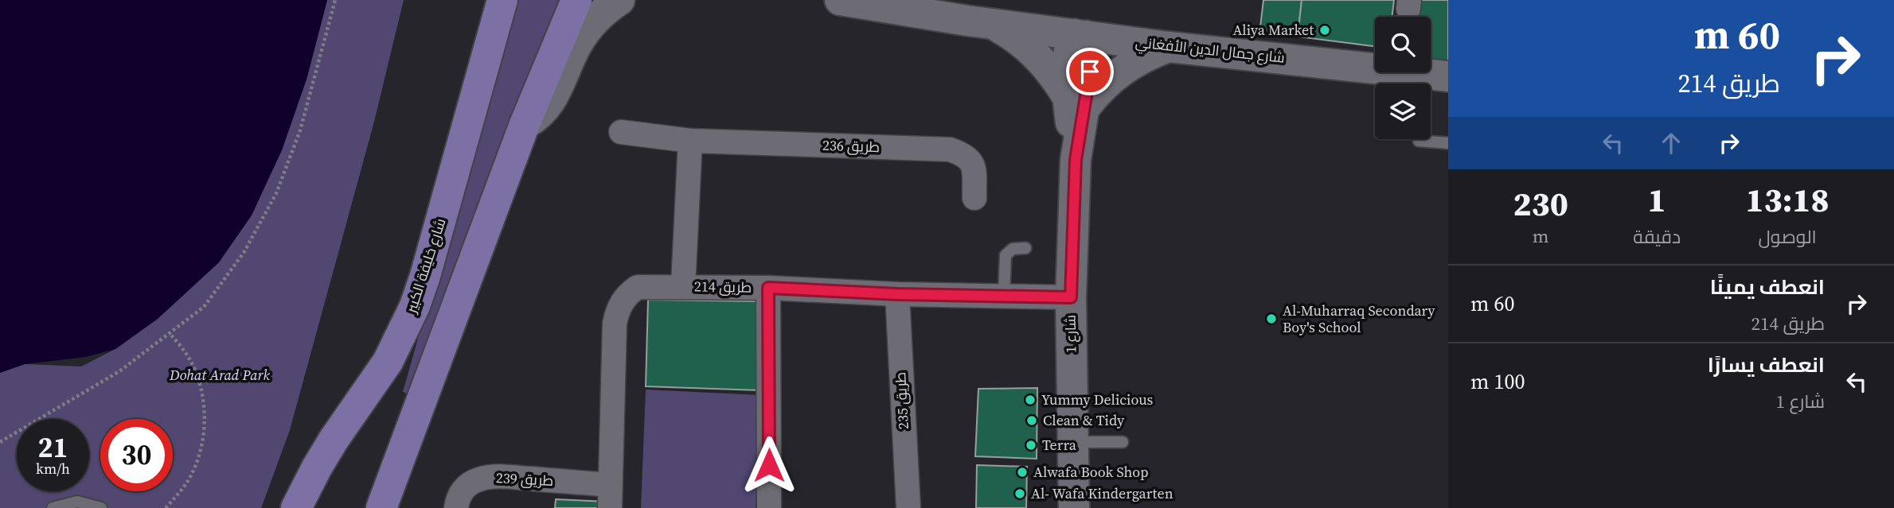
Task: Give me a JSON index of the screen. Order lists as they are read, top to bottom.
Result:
{
  "streets": {
    "main road": ["شارع خليفة الكبير"],
    "street": [
      "شارع جمال الدين الأفغاني",
      "طريق 236",
      "طريق 214",
      "شارع 1",
      "طريق 235",
      "طريق 239"
    ]
  },
  "crossings": [
    ["شارع جمال الدين الأفغاني", "شارع 1"],
    ["طريق 214", "شارع 1"],
    ["طريق 214", "طريق 235"],
    ["طريق 214", "طريق 239"]
  ],
  "parks": ["Dohat Arad Park"],
  "places": [
    "Aliya Market",
    "Al-Muharraq Secondary Boy's School",
    "Yummy Delicious",
    "Clean & Tidy",
    "Terra",
    "Alwafa Book Shop",
    "Al- Wafa Kindergarten"
  ],
  "page": {
    "turn": ["60 m", "طريق 214"],
    "eta": [
      "13:18",
      "الوصول",
      "1",
      "دقيقة",
      "230",
      "m"
    ],
    "list": [
      {
        "name": "انعطف يمينًا",
        "note": "طريق 214",
        "value": "60 m"
      },
      {
        "name": "انعطف يسارًا",
        "note": "شارع 1",
        "value": "100 m"
      }
    ],
    "speed": "21 km/h",
    "limit": "30"
  }
}
